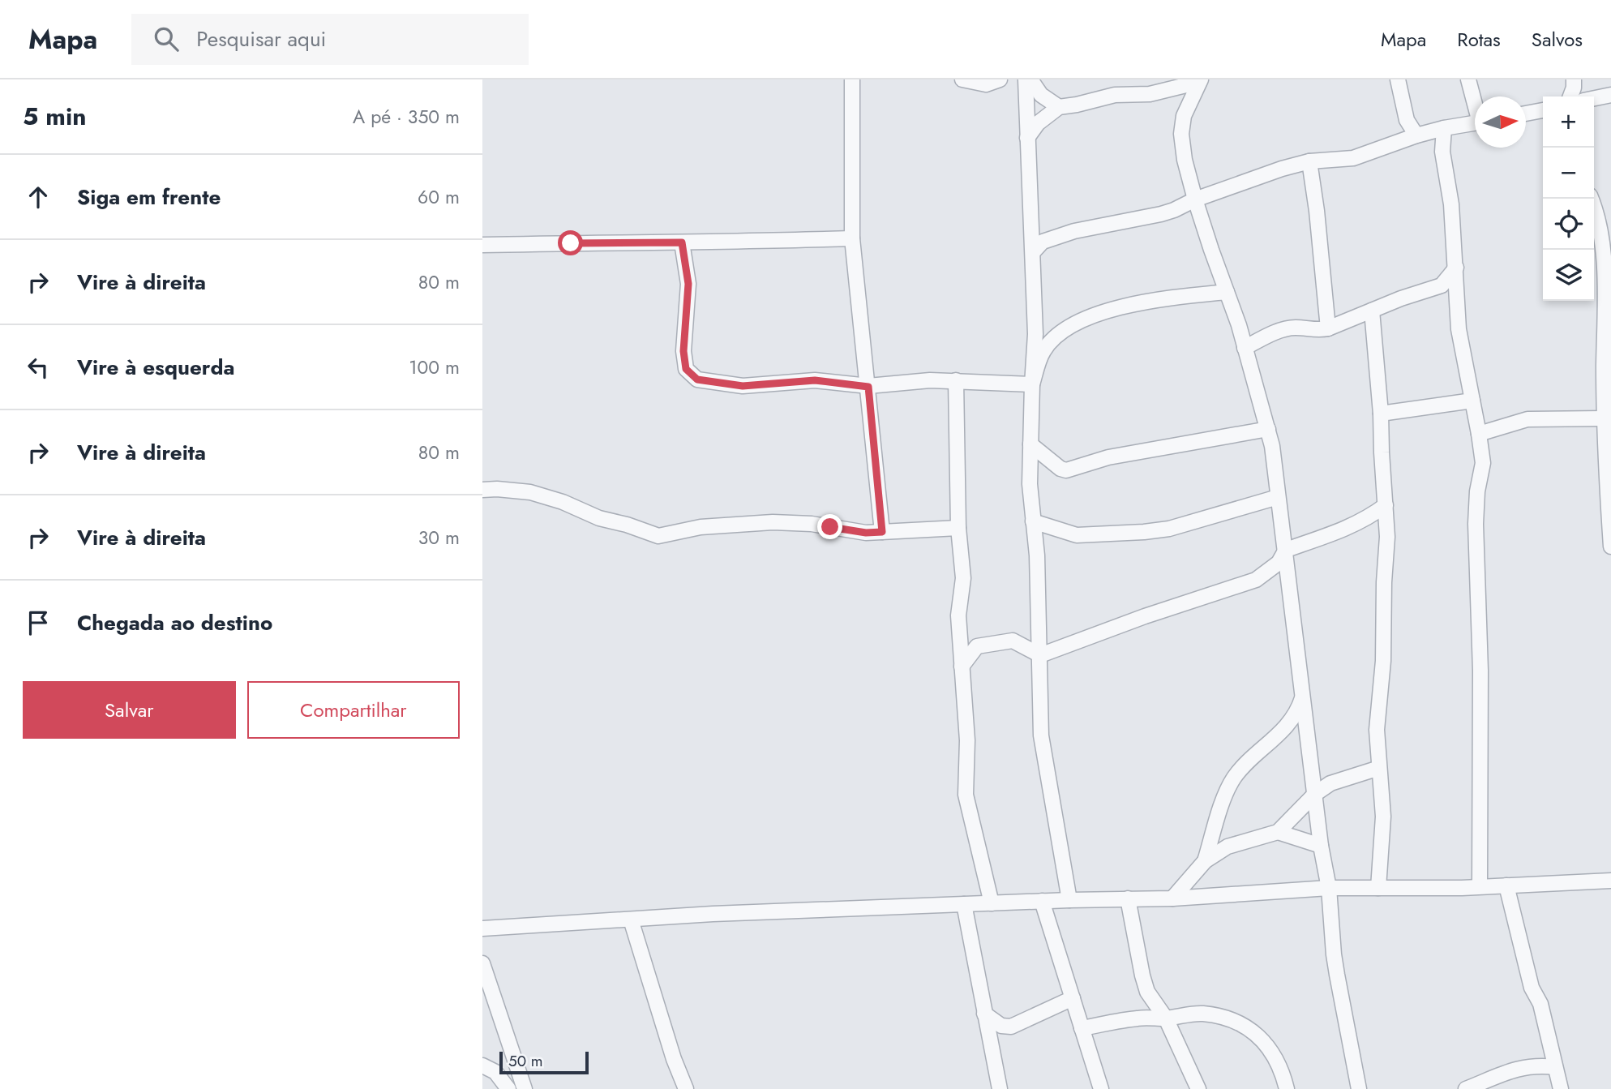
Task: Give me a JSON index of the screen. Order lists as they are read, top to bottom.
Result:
{
  "scale_bar": "50 m",
  "north": "right",
  "page": {
    "header": "Mapa",
    "search": "Pesquisar aqui",
    "nav": ["Mapa", "Rotas", "Salvos"],
    "heading": ["5 min", "A pé · 350 m"],
    "map_buttons": ["+", "−"],
    "list": [
      ["Siga em frente", "60 m"],
      ["Vire à direita", "80 m"],
      ["Vire à esquerda", "100 m"],
      ["Vire à direita", "80 m"],
      ["Vire à direita", "30 m"],
      "Chegada ao destino"
    ],
    "buttons": ["Salvar", "Compartilhar"],
    "scale": "50 m"
  }
}
